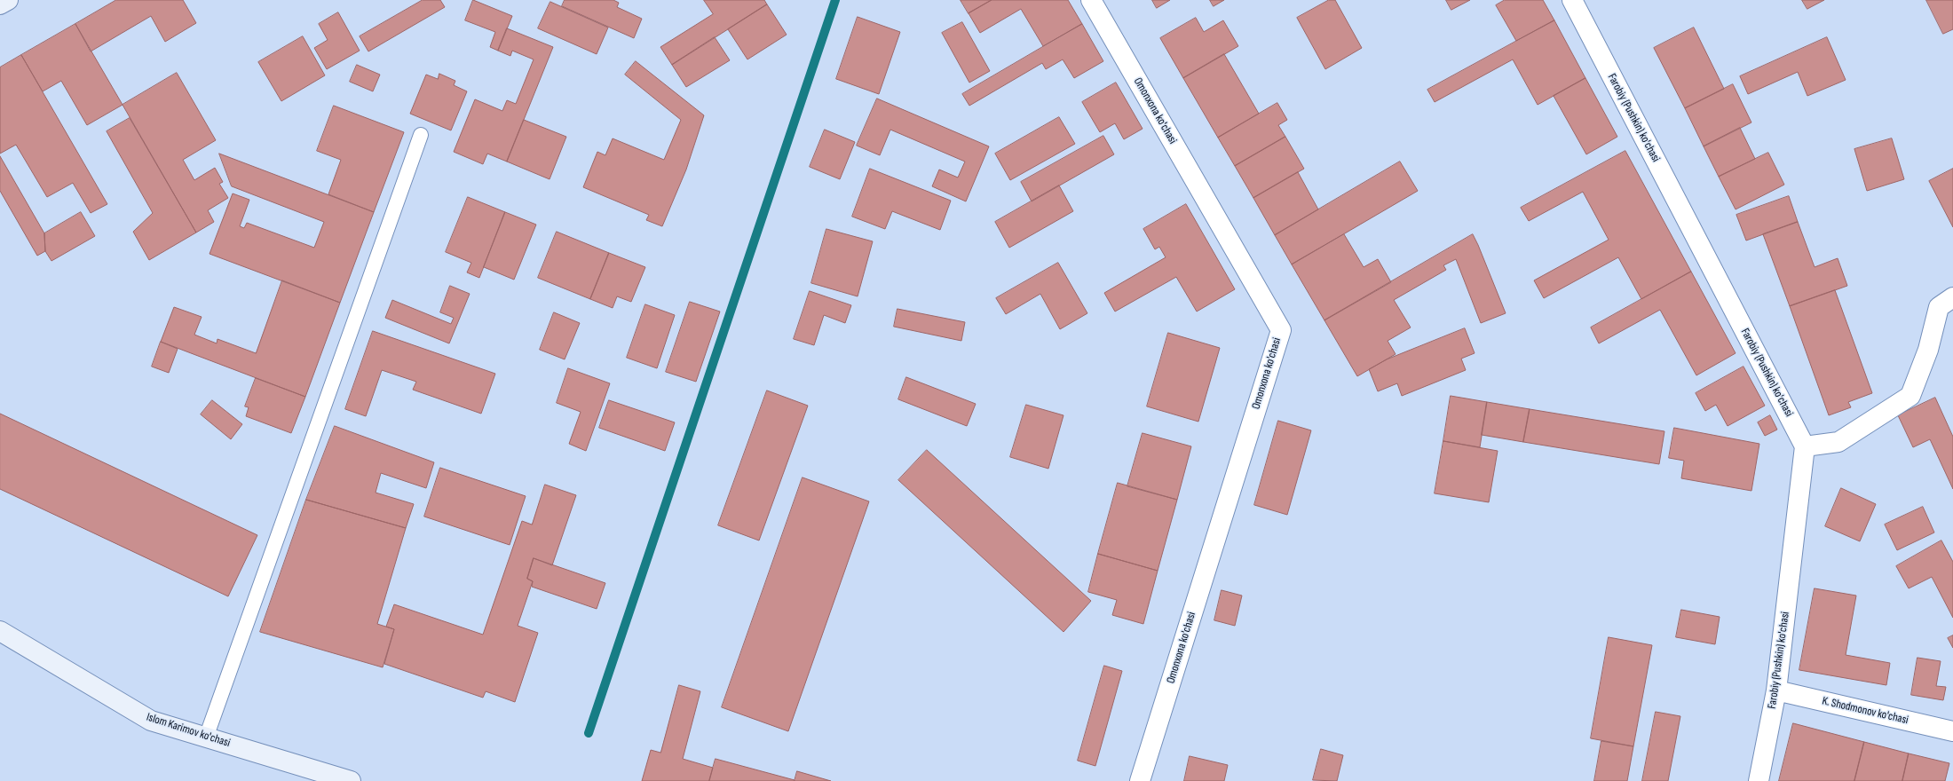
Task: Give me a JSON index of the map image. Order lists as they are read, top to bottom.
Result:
{
  "streets": {
    "main road": ["Islom Karimov ko'chasi"],
    "street": ["Omonxona ko'chasi", "Farobiy (Pushkin) ko'chasi", "K. Shodmonov ko'chasi"]
  },
  "crossings": [
    ["Farobiy (Pushkin) ko'chasi", "K. Shodmonov ko'chasi"]
  ]
}
